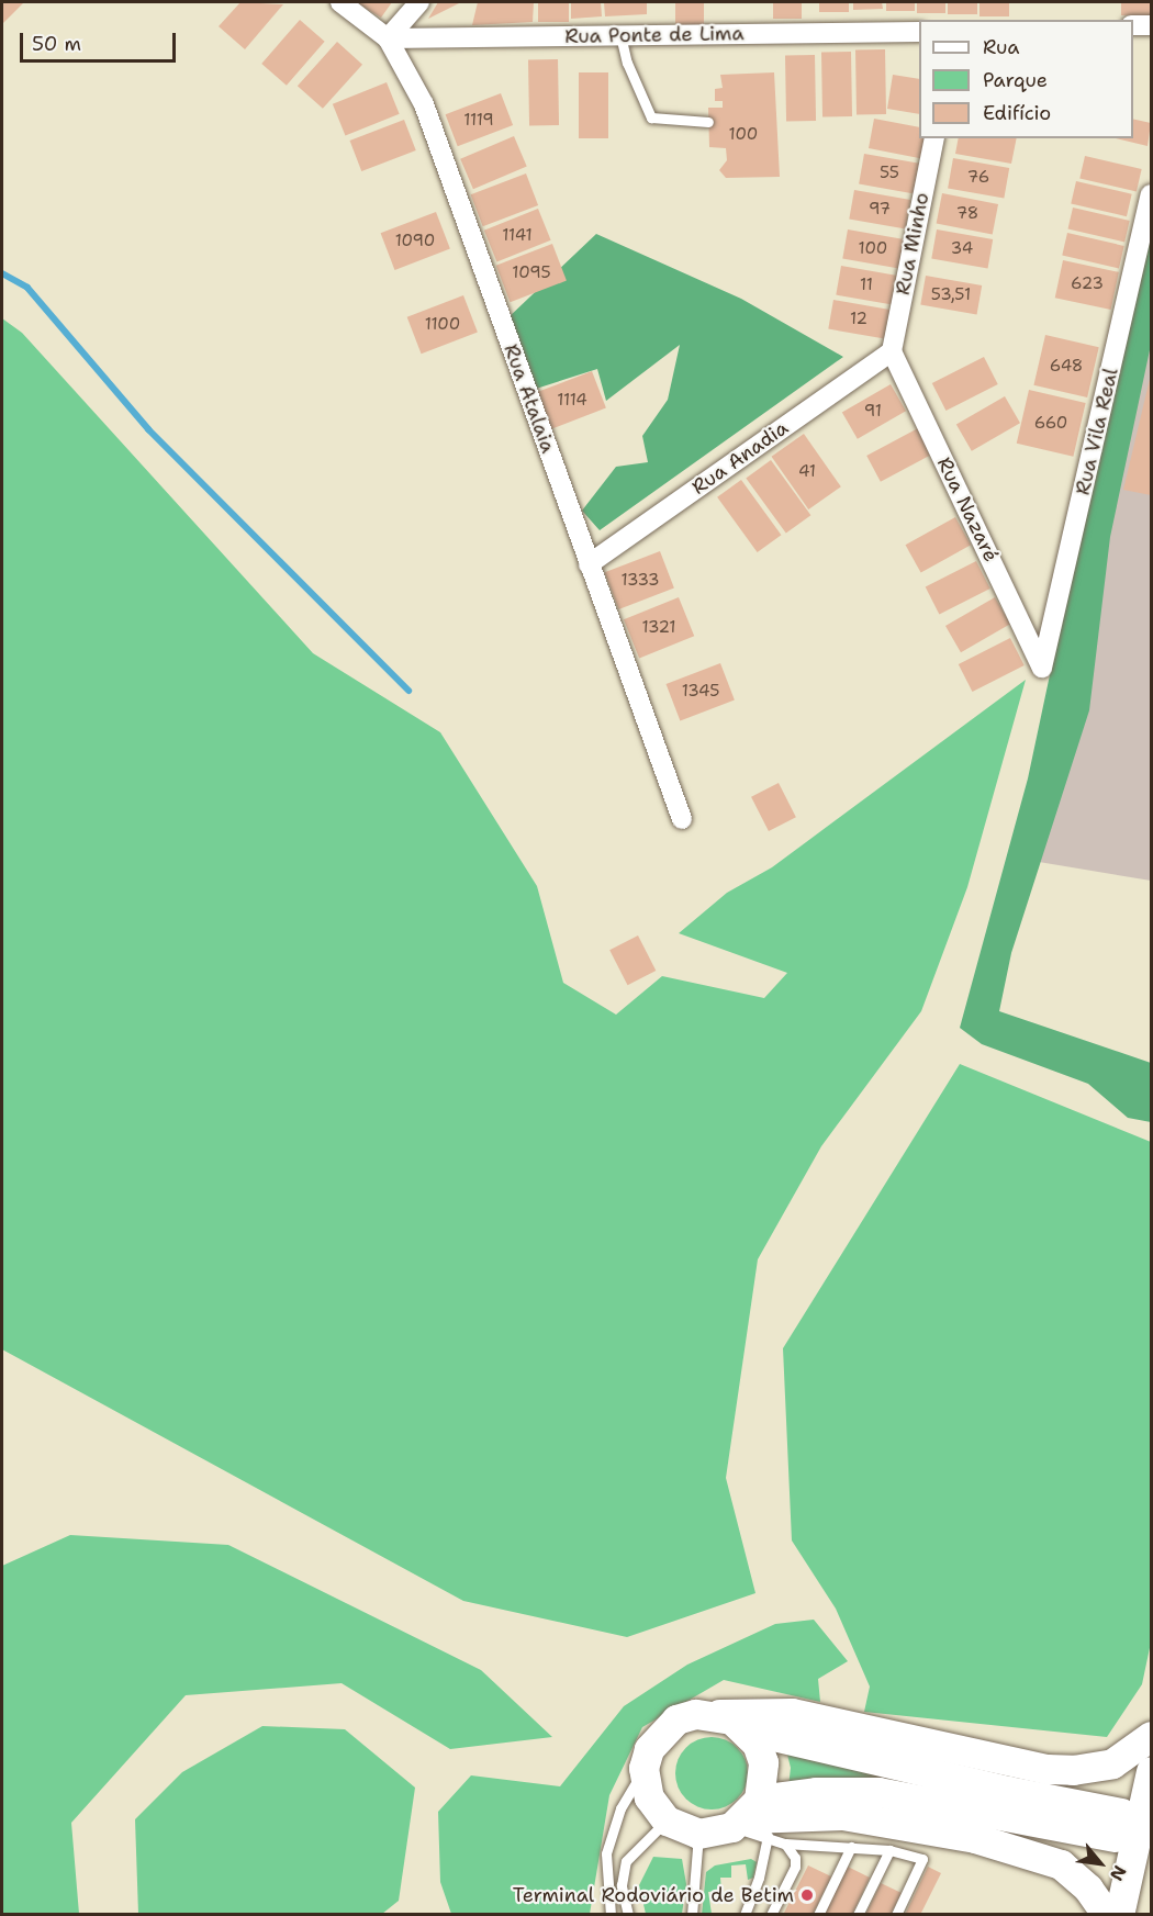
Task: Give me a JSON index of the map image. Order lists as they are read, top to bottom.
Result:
{
  "streets": {
    "street": [
      "Rua Ponte de Lima",
      "Rua Minho",
      "Rua Atalaia",
      "Rua Vila Real",
      "Rua Anadia",
      "Rua Nazaré"
    ]
  },
  "crossings": [
    ["Rua Ponte de Lima", "Rua Atalaia"],
    ["Rua Minho", "Rua Anadia"],
    ["Rua Minho", "Rua Nazaré"],
    ["Rua Atalaia", "Rua Anadia"],
    ["Rua Vila Real", "Rua Nazaré"],
    ["Rua Anadia", "Rua Nazaré"]
  ],
  "places": ["Terminal Rodoviário de Betim"],
  "house_numbers": [
    "1119",
    "100",
    "55",
    "76",
    "97",
    "78",
    "1141",
    "1090",
    "100",
    "34",
    "1095",
    "623",
    "11",
    "53,51",
    "12",
    "1100",
    "648",
    "1114",
    "91",
    "660",
    "41",
    "1333",
    "1321",
    "1345"
  ],
  "legend": ["Rua", "Parque", "Edifício"],
  "scale_bar": "50 m",
  "north": "bottom right"
}
